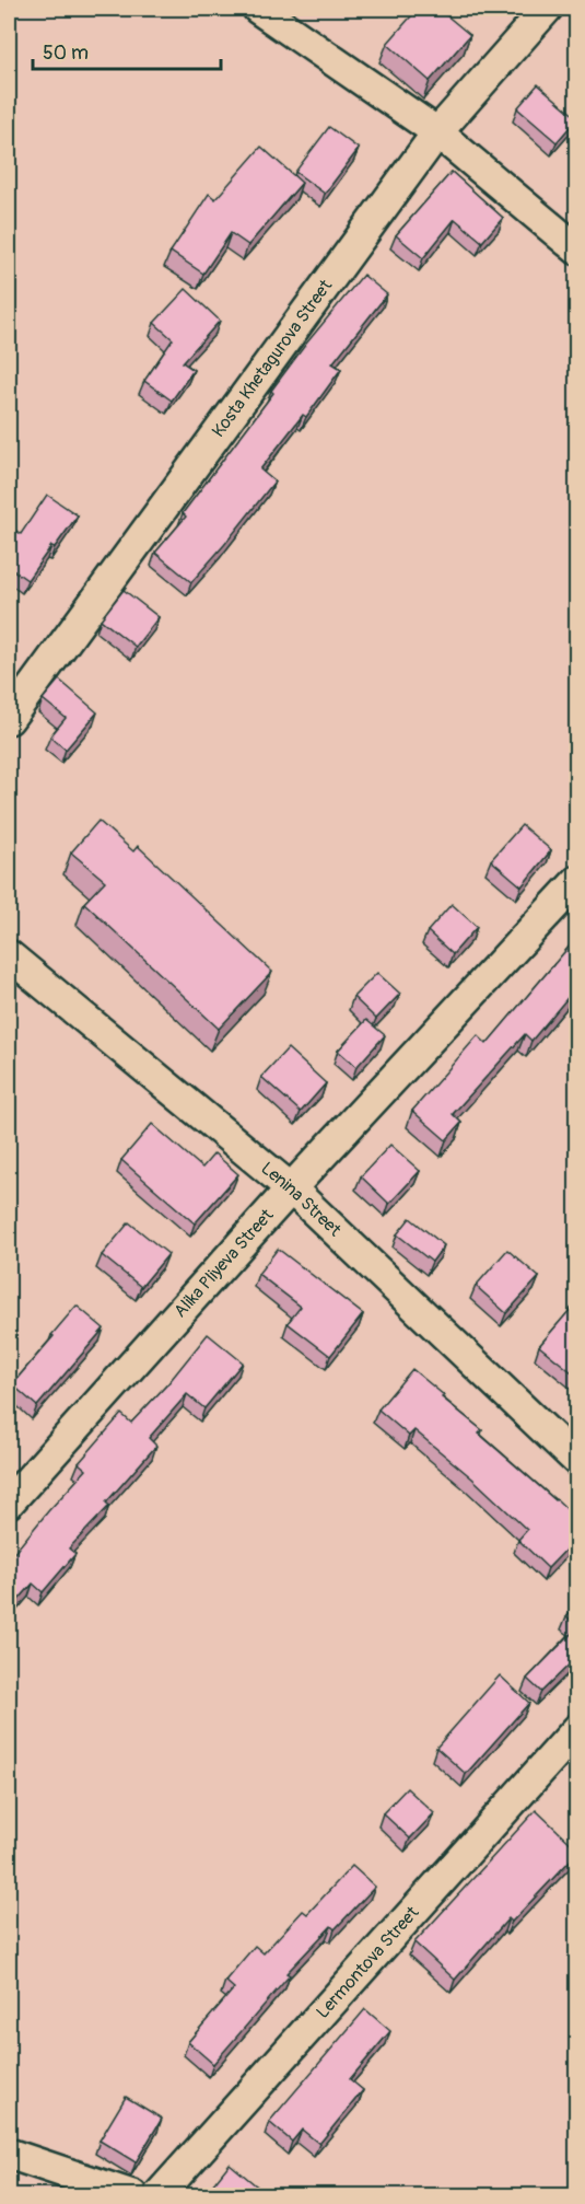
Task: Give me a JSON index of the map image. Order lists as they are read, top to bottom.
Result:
{
  "streets": {
    "street": [
      "Kosta Khetagurova Street",
      "Lenina Street",
      "Alika Pliyeva Street",
      "Lermontova Street"
    ]
  },
  "crossings": [
    ["Lenina Street", "Alika Pliyeva Street"]
  ],
  "scale_bar": "50 m"
}
